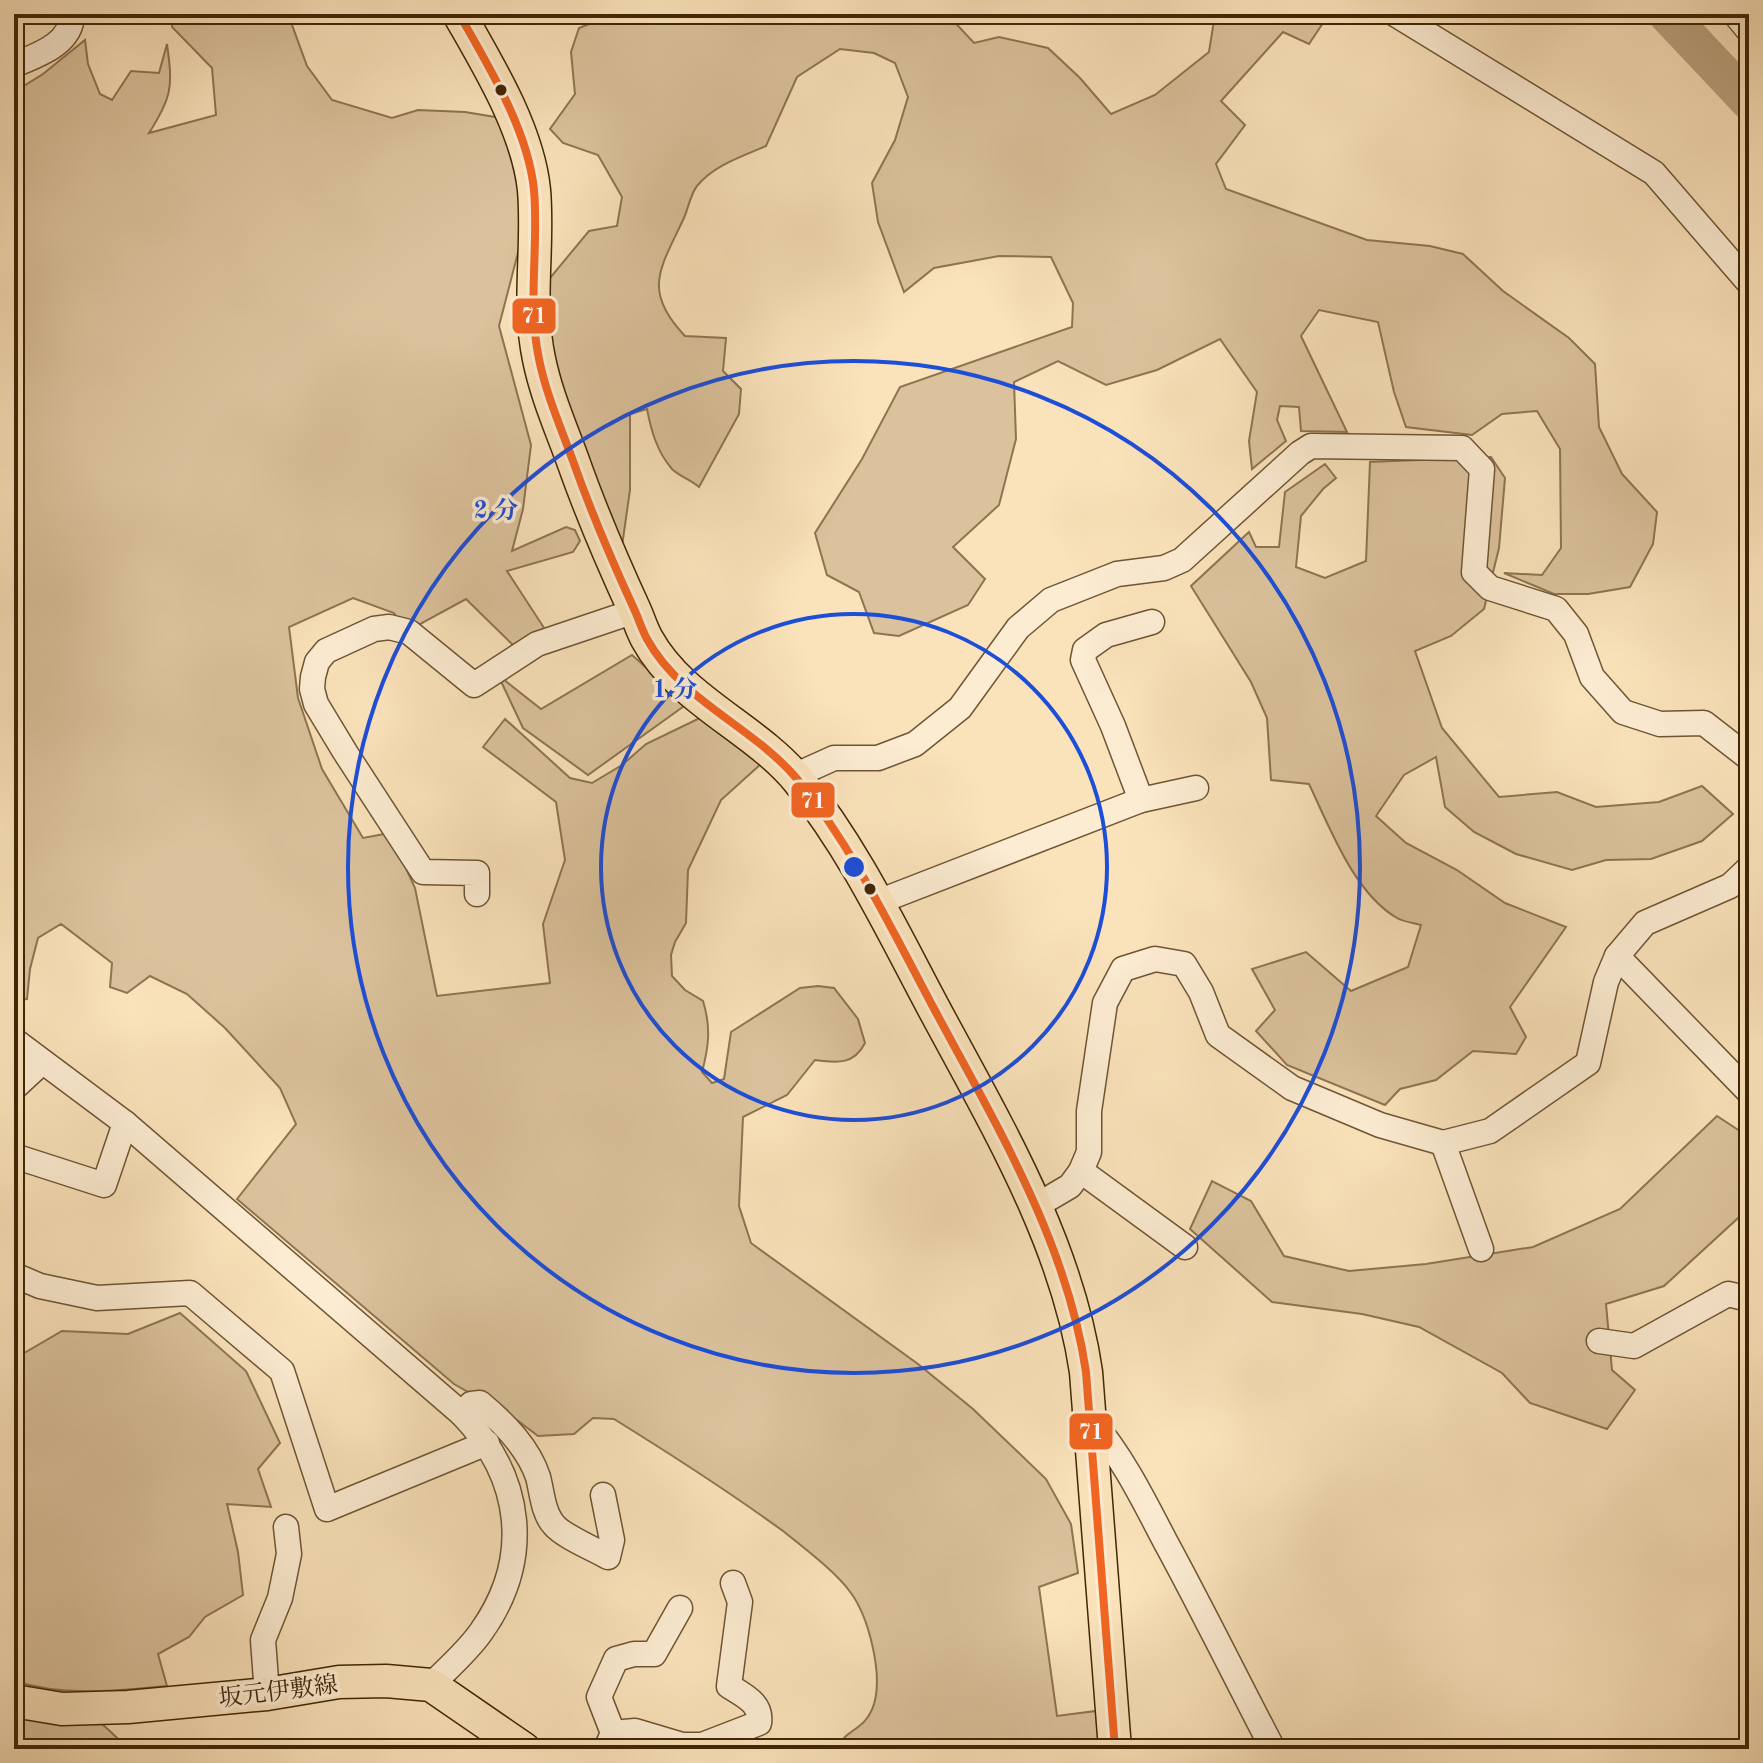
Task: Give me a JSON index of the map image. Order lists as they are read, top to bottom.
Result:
{
  "streets": {
    "main road": ["坂元伊敷線"]
  },
  "lines": ["transit line 71"],
  "rings": ["2 分", "1 分"]
}
